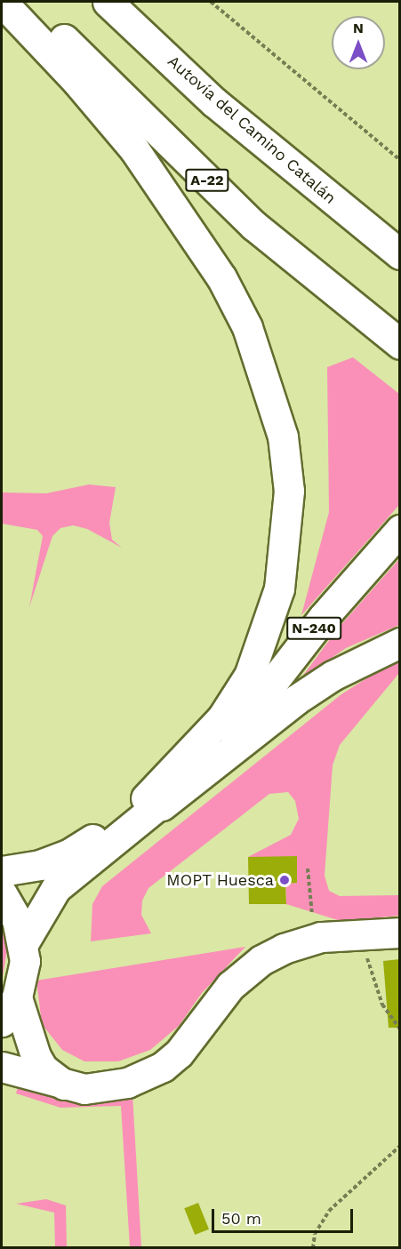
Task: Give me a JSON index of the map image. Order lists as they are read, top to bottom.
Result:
{
  "streets": {
    "main road": ["Autovía del Camino Catalán", "A-22", "N-240"]
  },
  "places": ["MOPT Huesca"],
  "scale_bar": "50 m",
  "north": "top"
}
